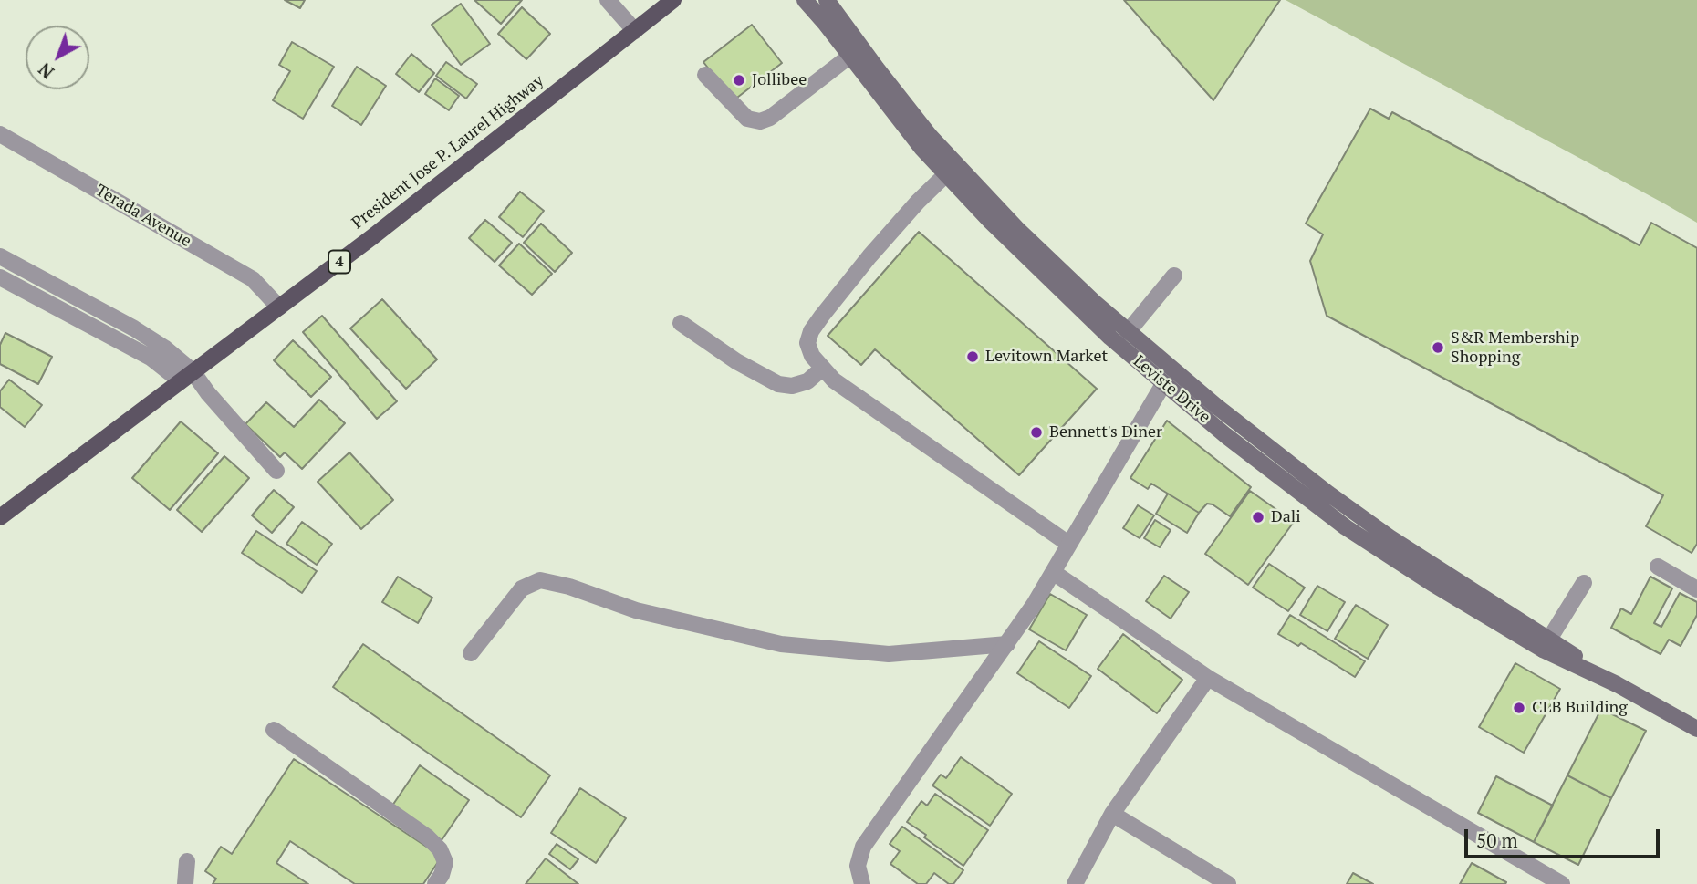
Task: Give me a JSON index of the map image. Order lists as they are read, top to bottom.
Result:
{
  "streets": {
    "main road": ["President Jose P. Laurel Highway", "4", "Leviste Drive"],
    "street": ["Terada Avenue"]
  },
  "crossings": [
    ["President Jose P. Laurel Highway", "Terada Avenue"]
  ],
  "places": [
    "Jollibee",
    "S&R Membership Shopping",
    "Levitown Market",
    "Bennett's Diner",
    "Dali",
    "CLB Building"
  ],
  "scale_bar": "50 m",
  "north": "bottom left"
}
